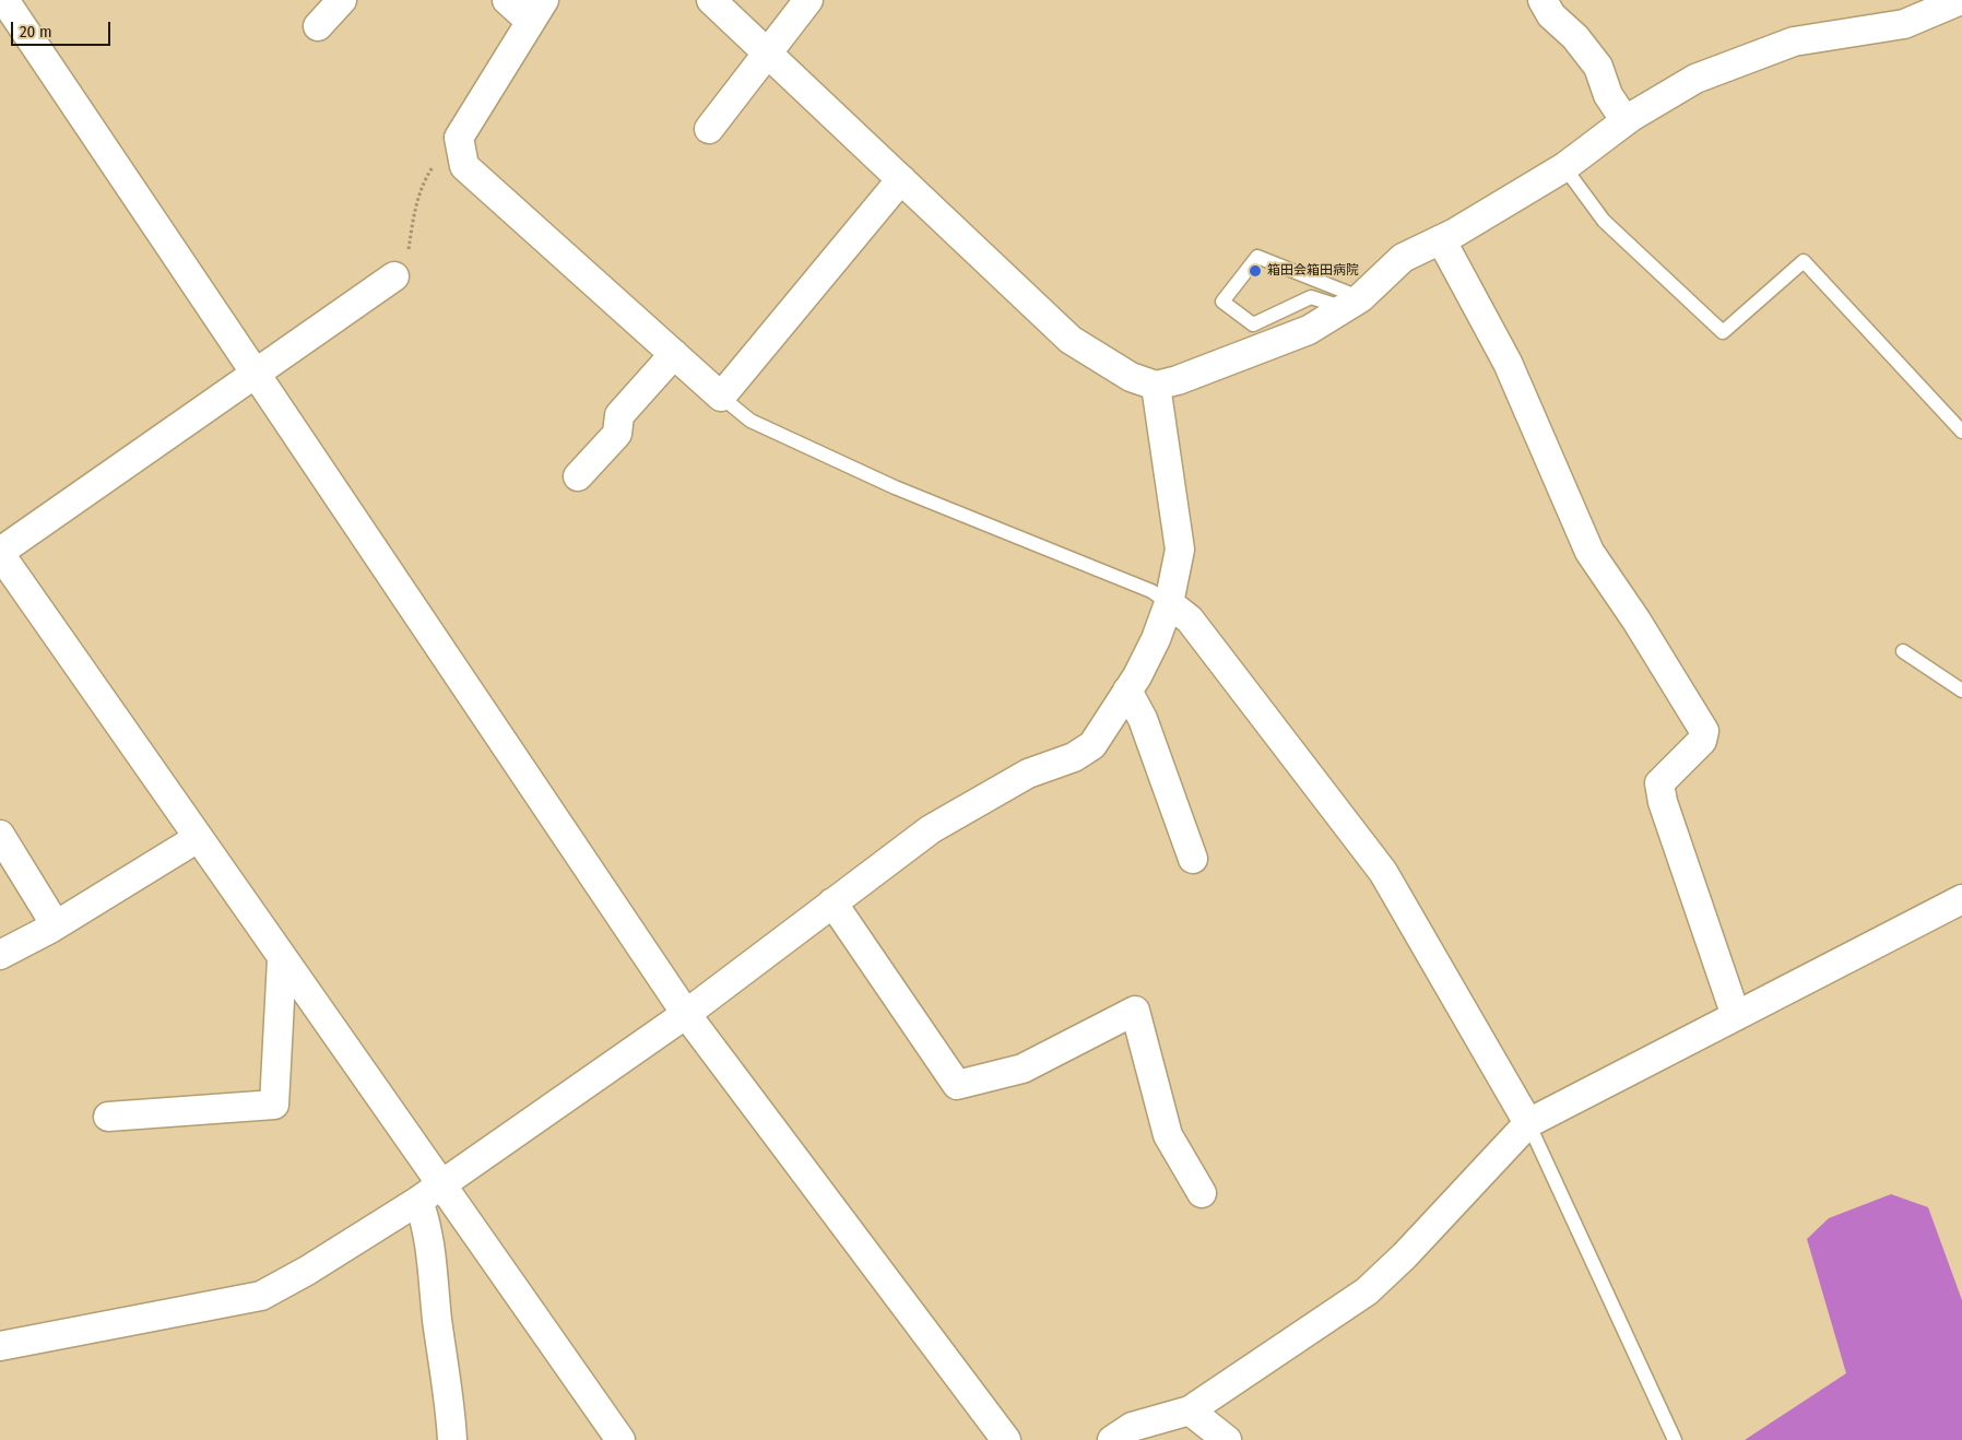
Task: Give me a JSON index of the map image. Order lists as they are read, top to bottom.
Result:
{
  "places": ["箱田会箱田病院"],
  "scale_bar": "20 m"
}
